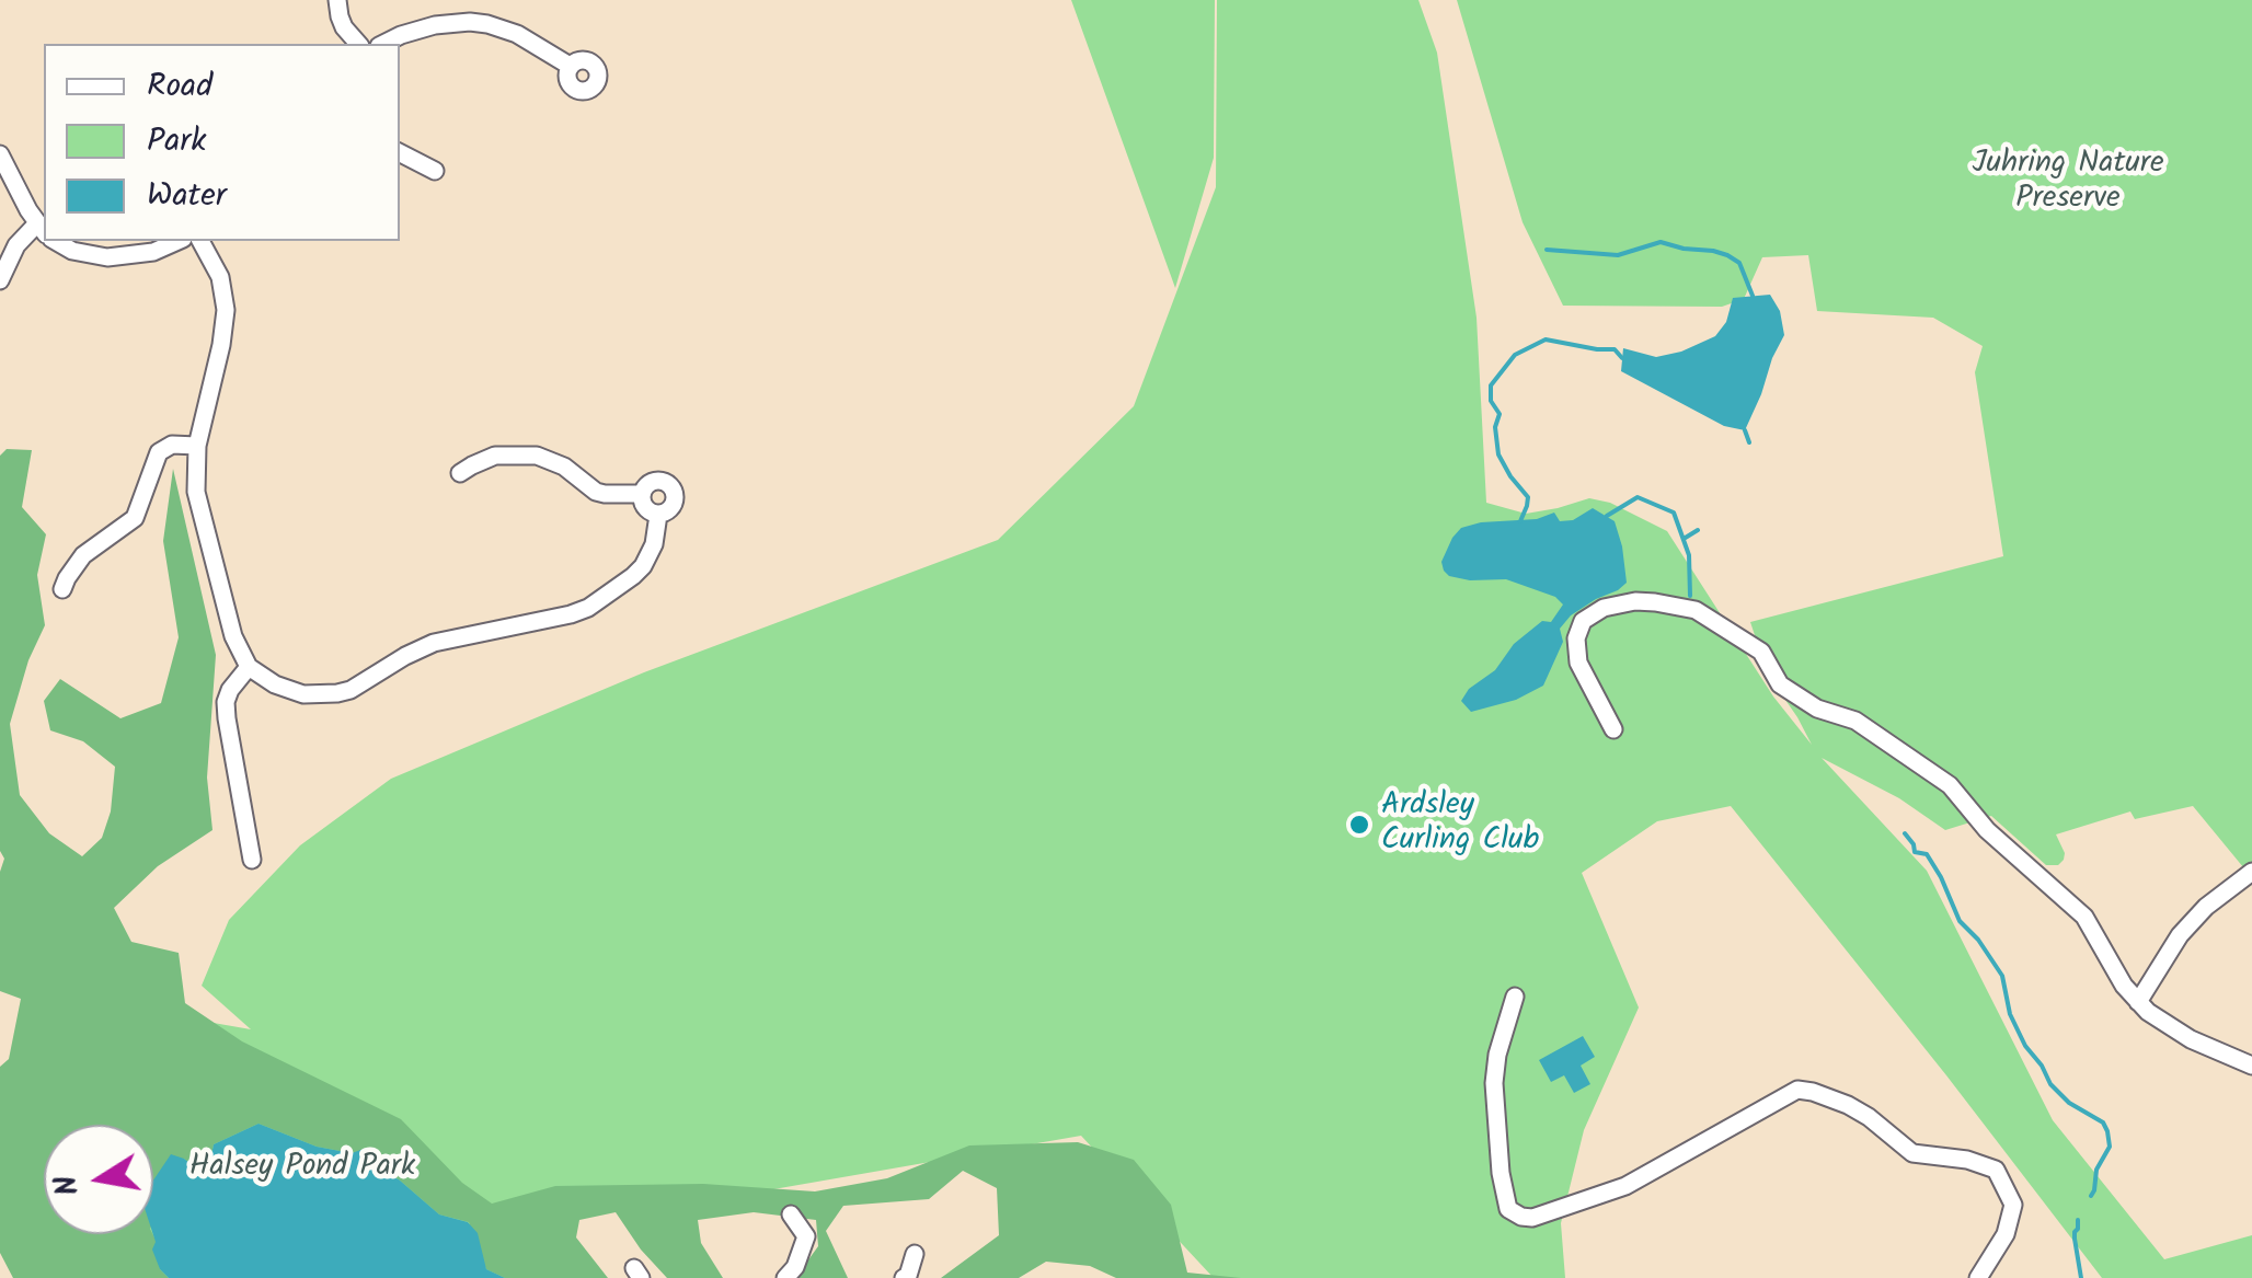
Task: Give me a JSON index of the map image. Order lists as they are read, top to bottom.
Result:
{
  "parks": ["Juhring Nature Preserve", "Halsey Pond Park"],
  "places": ["Ardsley Curling Club"],
  "legend": ["Road", "Park", "Water"],
  "north": "left"
}
